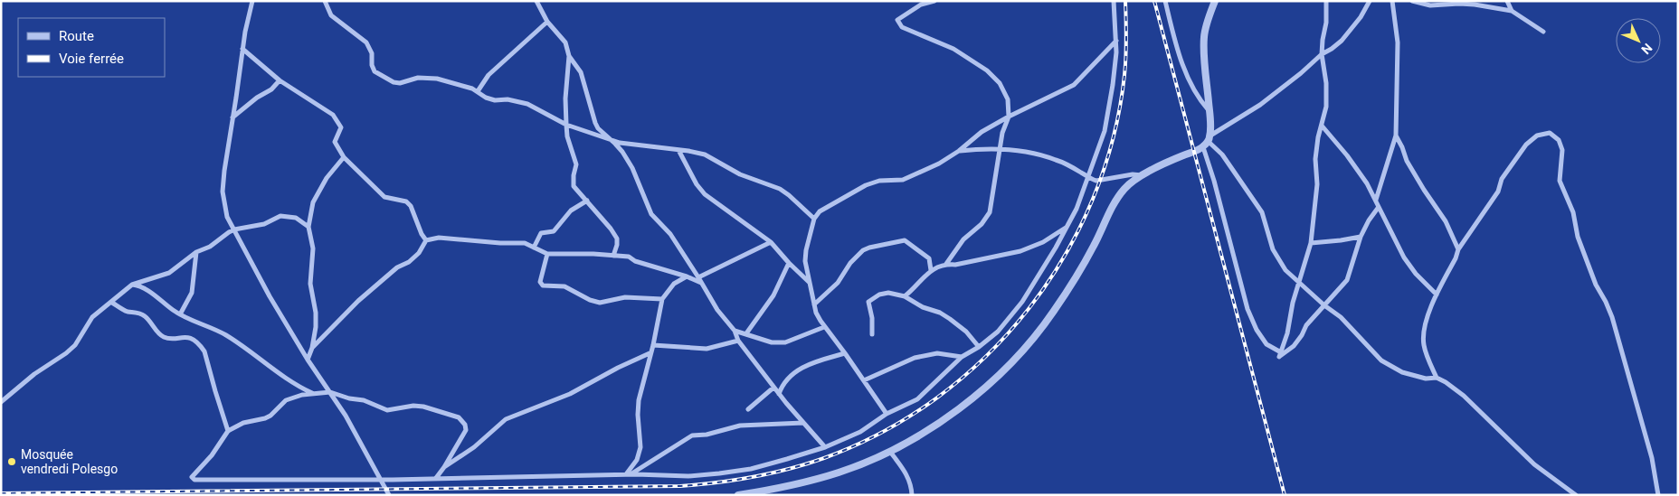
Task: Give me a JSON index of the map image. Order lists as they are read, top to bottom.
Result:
{
  "places": ["Mosquée vendredi Polesgo"],
  "legend": ["Route", "Voie ferrée"],
  "north": "bottom right"
}
